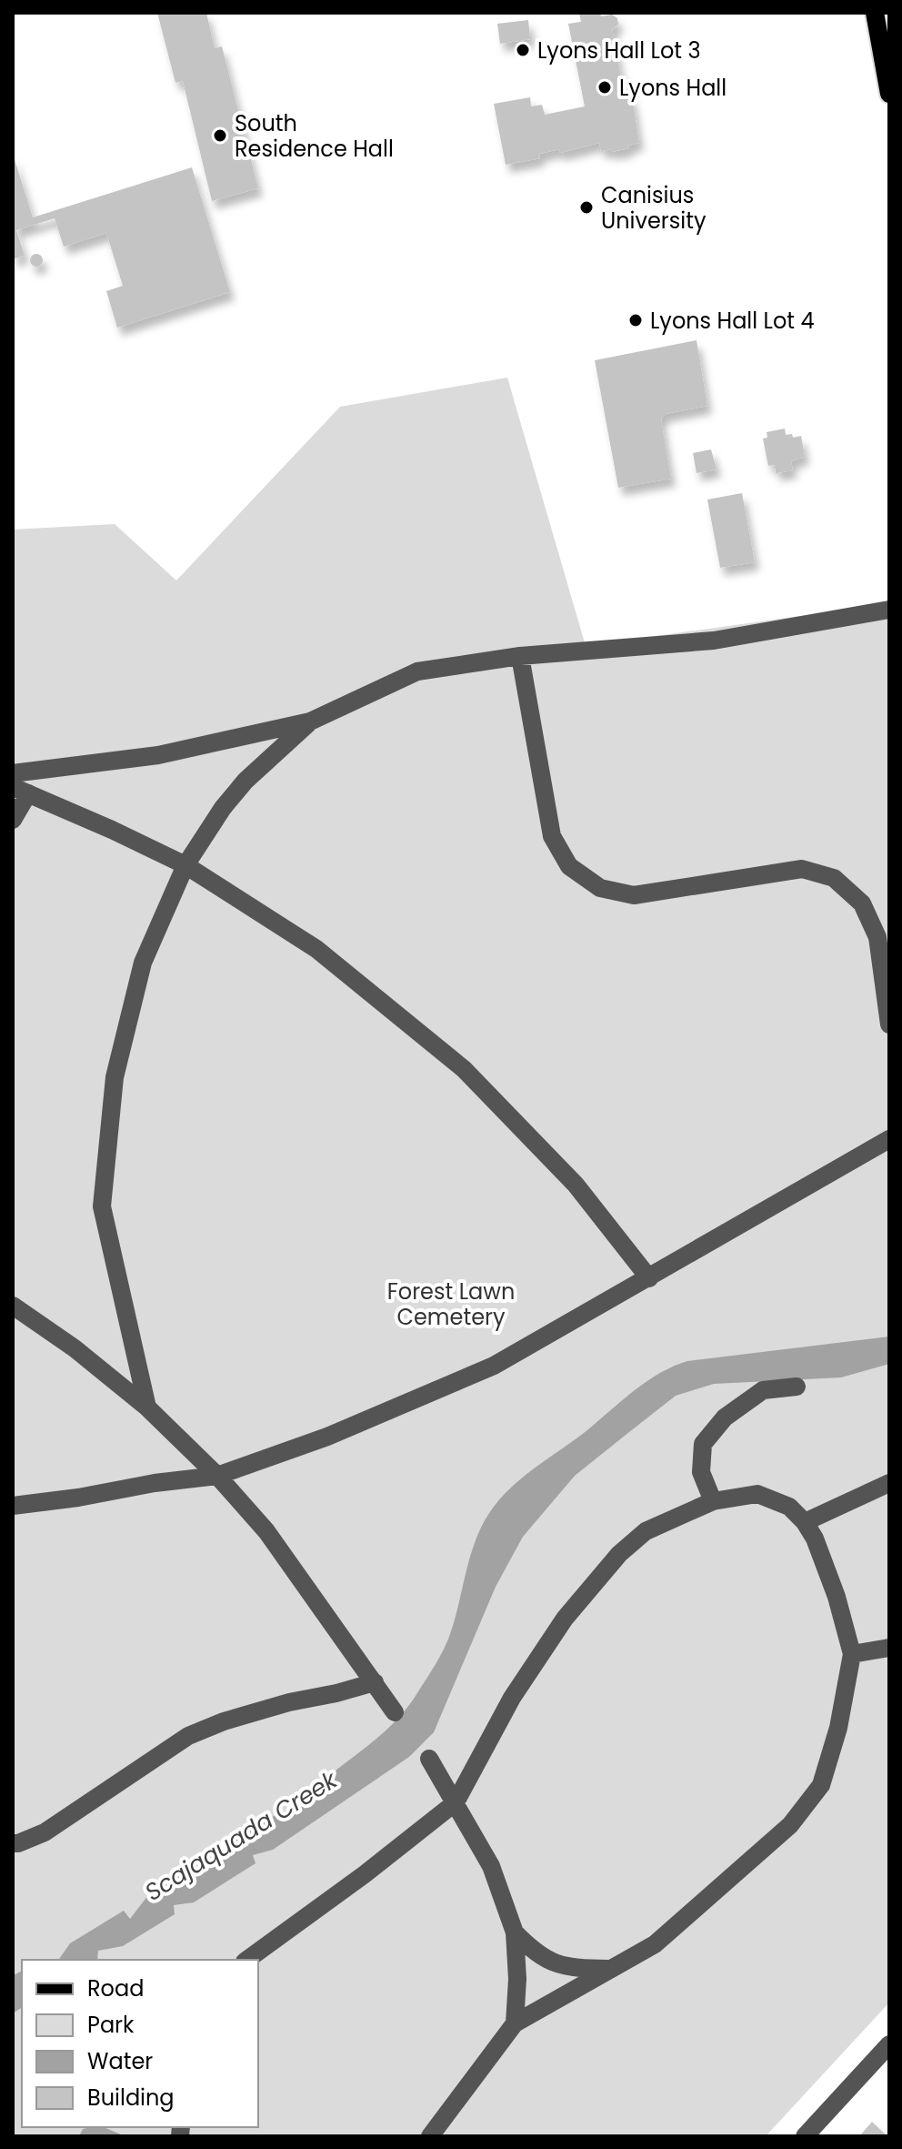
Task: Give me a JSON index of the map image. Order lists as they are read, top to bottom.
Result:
{
  "water": ["Scajaquada Creek"],
  "parks": ["Forest Lawn Cemetery"],
  "places": [
    "Lyons Hall Lot 3",
    "Lyons Hall",
    "South Residence Hall",
    "Canisius University",
    "Lyons Hall Lot 4"
  ],
  "legend": [
    "Road",
    "Park",
    "Water",
    "Building"
  ]
}
